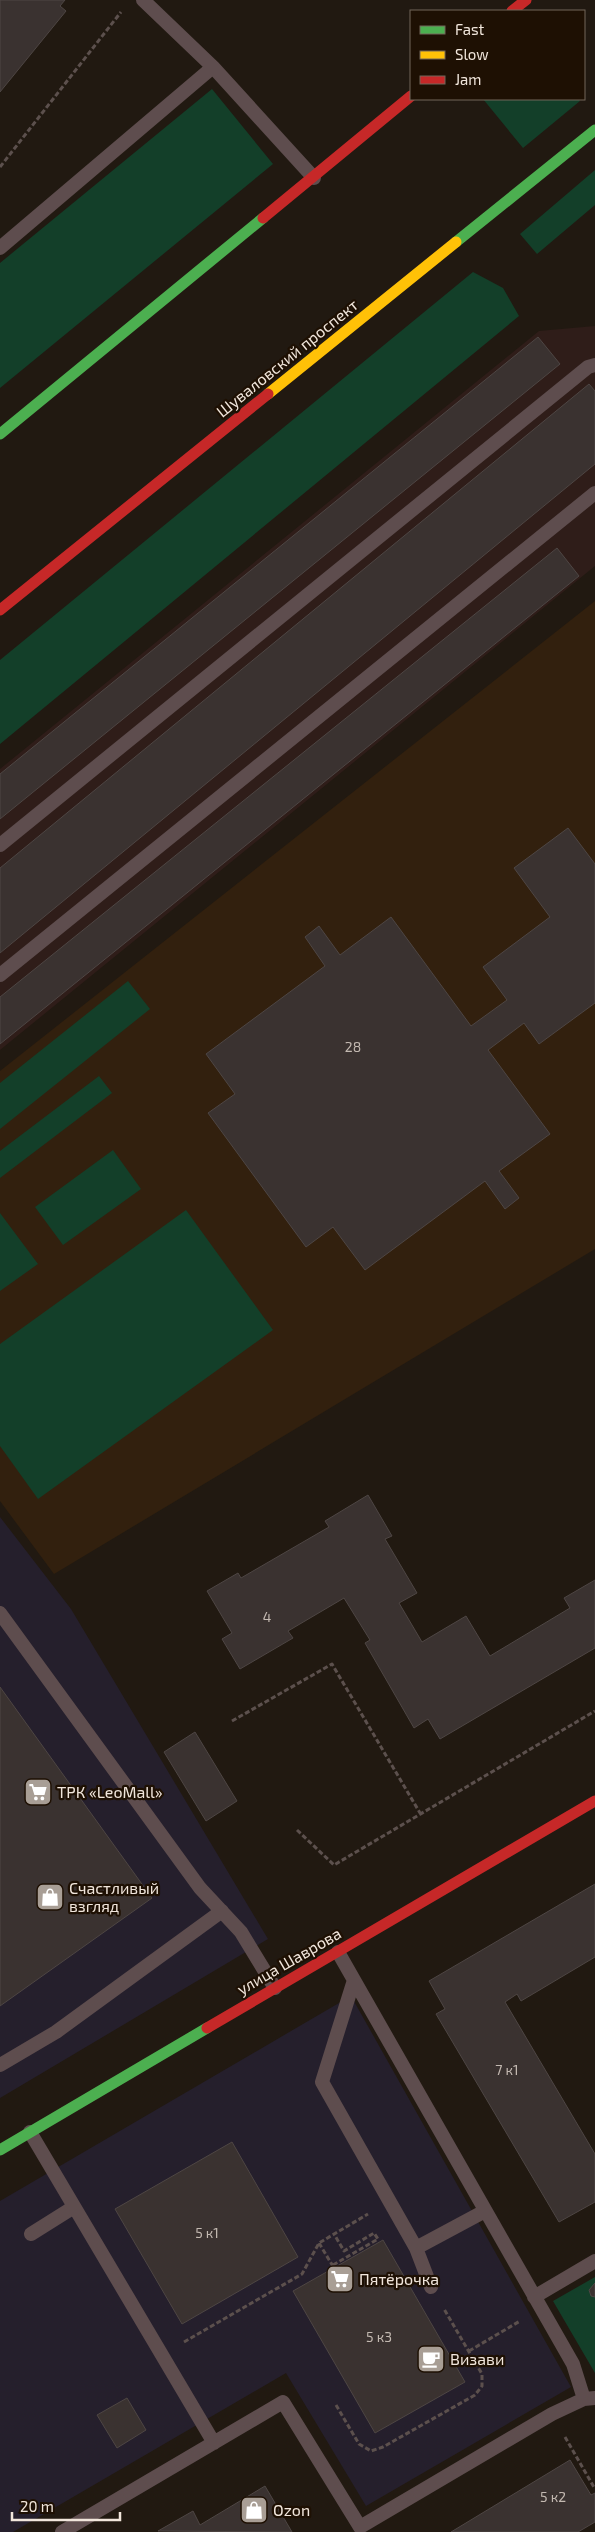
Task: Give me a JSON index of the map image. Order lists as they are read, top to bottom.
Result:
{
  "streets": {
    "main road": ["Шуваловский проспект", "улица Шаврова"]
  },
  "places": {
    "supermarket": ["ТРК «LeoMall»", "Пятёрочка"],
    "shop": ["Счастливый взгляд", "Ozon"],
    "cafe": ["Визави"]
  },
  "house_numbers": [
    "28",
    "4",
    "7 к1",
    "5 к1",
    "5 к3",
    "5 к2"
  ],
  "legend": ["Fast", "Slow", "Jam"],
  "scale_bar": "20 m"
}
